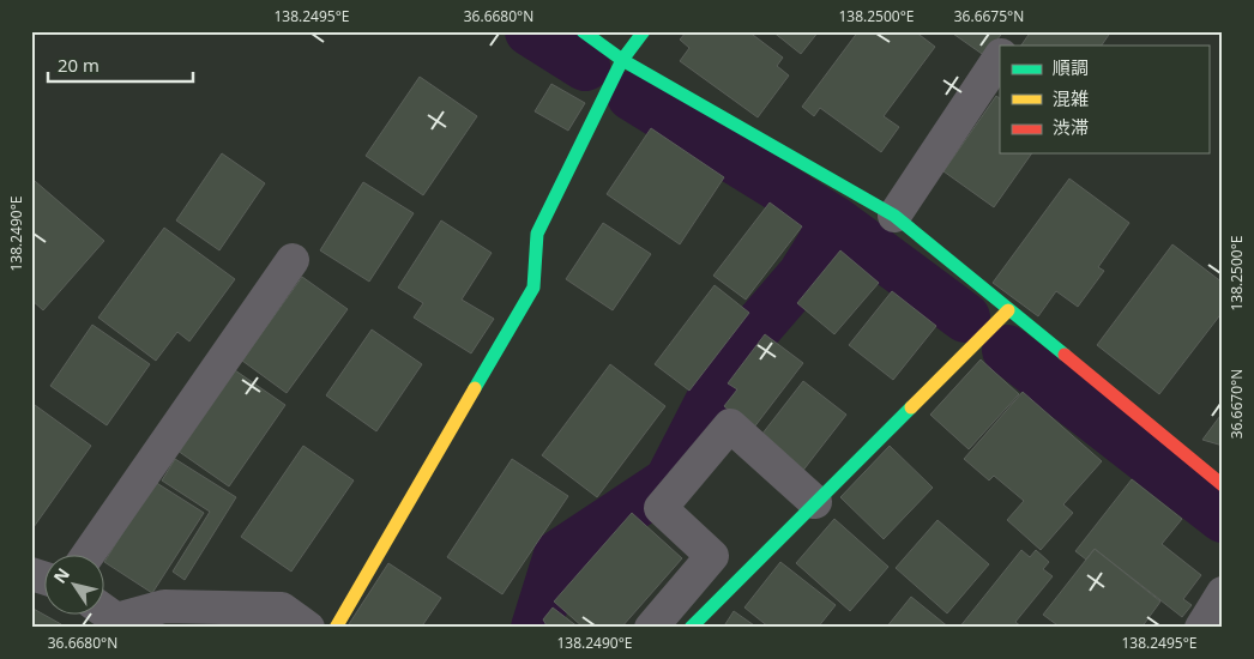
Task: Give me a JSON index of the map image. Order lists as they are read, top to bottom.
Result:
{
  "legend": ["順調", "混雑", "渋滞"],
  "scale_bar": "20 m",
  "north": "top left",
  "coordinates": [
    "138.2495°E",
    "36.6680°N",
    "138.2500°E",
    "36.6675°N",
    "138.2490°E",
    "36.6670°N"
  ]
}
